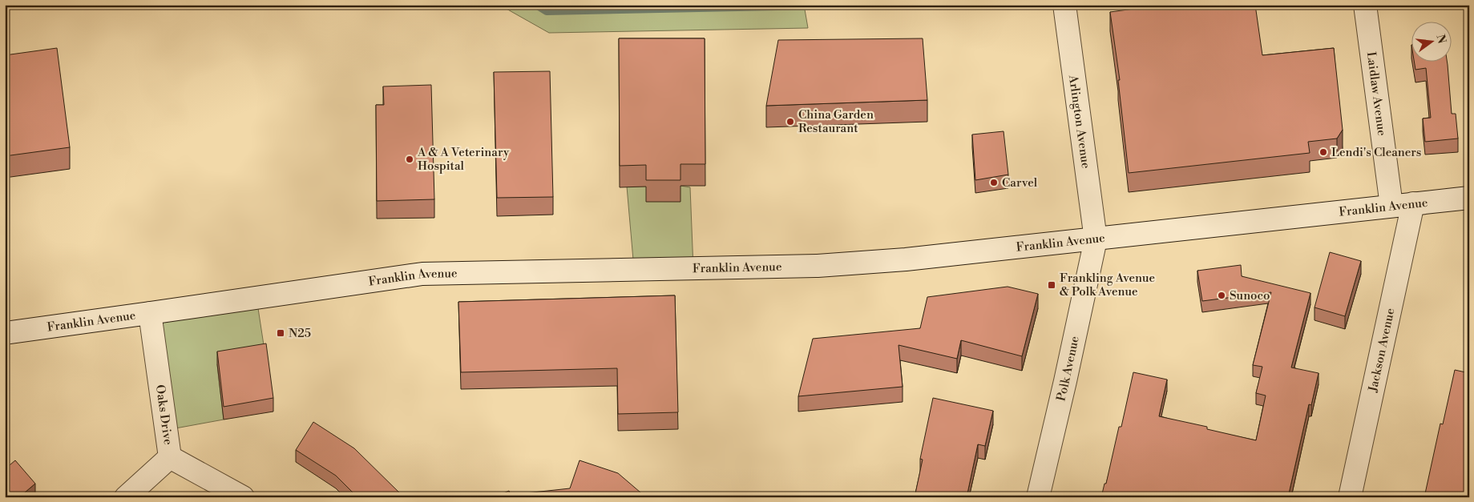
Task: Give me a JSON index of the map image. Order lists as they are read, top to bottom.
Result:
{
  "streets": {
    "main road": [
      "Laidlaw Avenue",
      "Arlington Avenue",
      "Franklin Avenue",
      "Jackson Avenue",
      "Polk Avenue",
      "Oaks Drive"
    ]
  },
  "crossings": [
    ["Laidlaw Avenue", "Franklin Avenue"],
    ["Arlington Avenue", "Franklin Avenue"],
    ["Arlington Avenue", "Polk Avenue"],
    ["Franklin Avenue", "Jackson Avenue"],
    ["Franklin Avenue", "Polk Avenue"],
    ["Franklin Avenue", "Oaks Drive"]
  ],
  "places": {
    "other": [
      "China Garden Restaurant",
      "Lendi's Cleaners",
      "A & A Veterinary Hospital",
      "Carvel",
      "Sunoco"
    ],
    "transit": ["Frankling Avenue & Polk Avenue", "N25"]
  },
  "north": "right"
}
